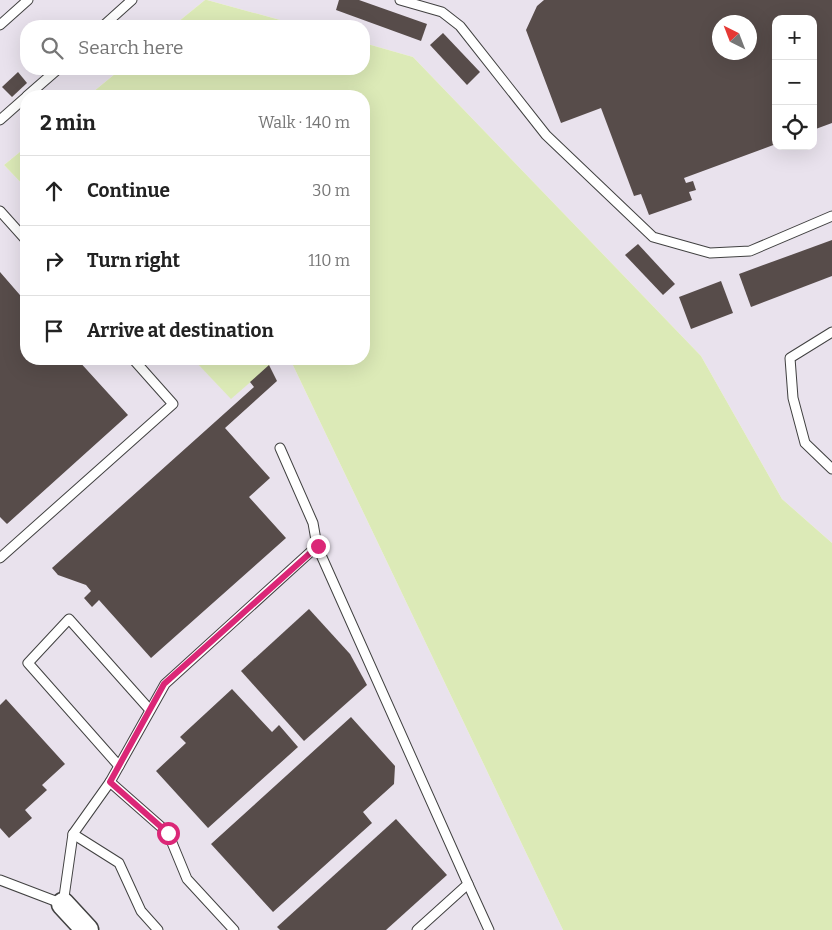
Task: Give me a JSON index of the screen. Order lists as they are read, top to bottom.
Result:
{
  "north": "top left",
  "page": {
    "map_buttons": ["+", "−"],
    "search": "Search here",
    "heading": ["2 min", "Walk · 140 m"],
    "list": [
      ["Continue", "30 m"],
      ["Turn right", "110 m"],
      "Arrive at destination"
    ]
  }
}
